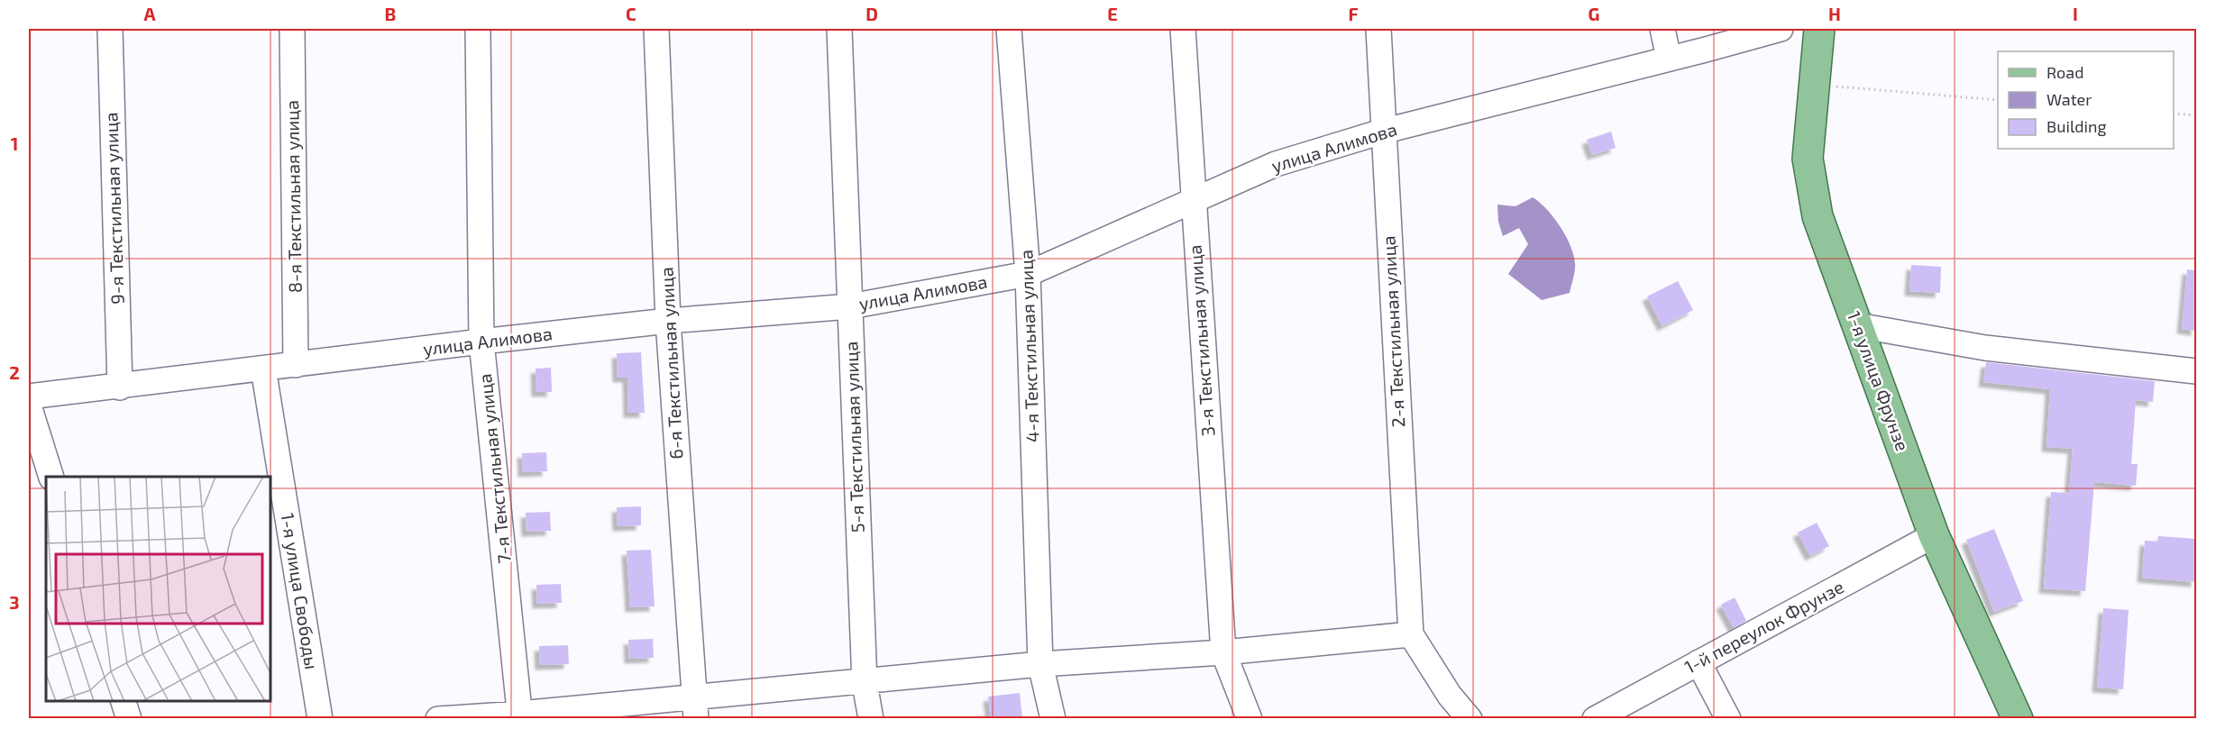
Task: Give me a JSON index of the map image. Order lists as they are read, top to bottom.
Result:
{
  "streets": {
    "main road": ["1-я улица Фрунзе"],
    "street": [
      "улица Алимова",
      "8-я Текстильная улица",
      "9-я Текстильная улица",
      "2-я Текстильная улица",
      "3-я Текстильная улица",
      "4-я Текстильная улица",
      "6-я Текстильная улица",
      "5-я Текстильная улица",
      "7-я Текстильная улица",
      "1-я улица Свободы",
      "1-й переулок Фрунзе"
    ]
  },
  "crossings": [
    ["улица Алимова", "8-я Текстильная улица"],
    ["улица Алимова", "9-я Текстильная улица"],
    ["улица Алимова", "2-я Текстильная улица"],
    ["улица Алимова", "3-я Текстильная улица"],
    ["улица Алимова", "4-я Текстильная улица"],
    ["улица Алимова", "6-я Текстильная улица"],
    ["улица Алимова", "5-я Текстильная улица"],
    ["улица Алимова", "7-я Текстильная улица"],
    ["улица Алимова", "1-я улица Свободы"],
    ["1-я улица Фрунзе", "1-й переулок Фрунзе"]
  ],
  "legend": ["Road", "Water", "Building"],
  "grid": {
    "columns": [
      "A",
      "B",
      "C",
      "D",
      "E",
      "F",
      "G",
      "H",
      "I"
    ],
    "rows": ["1", "2", "3"]
  }
}
